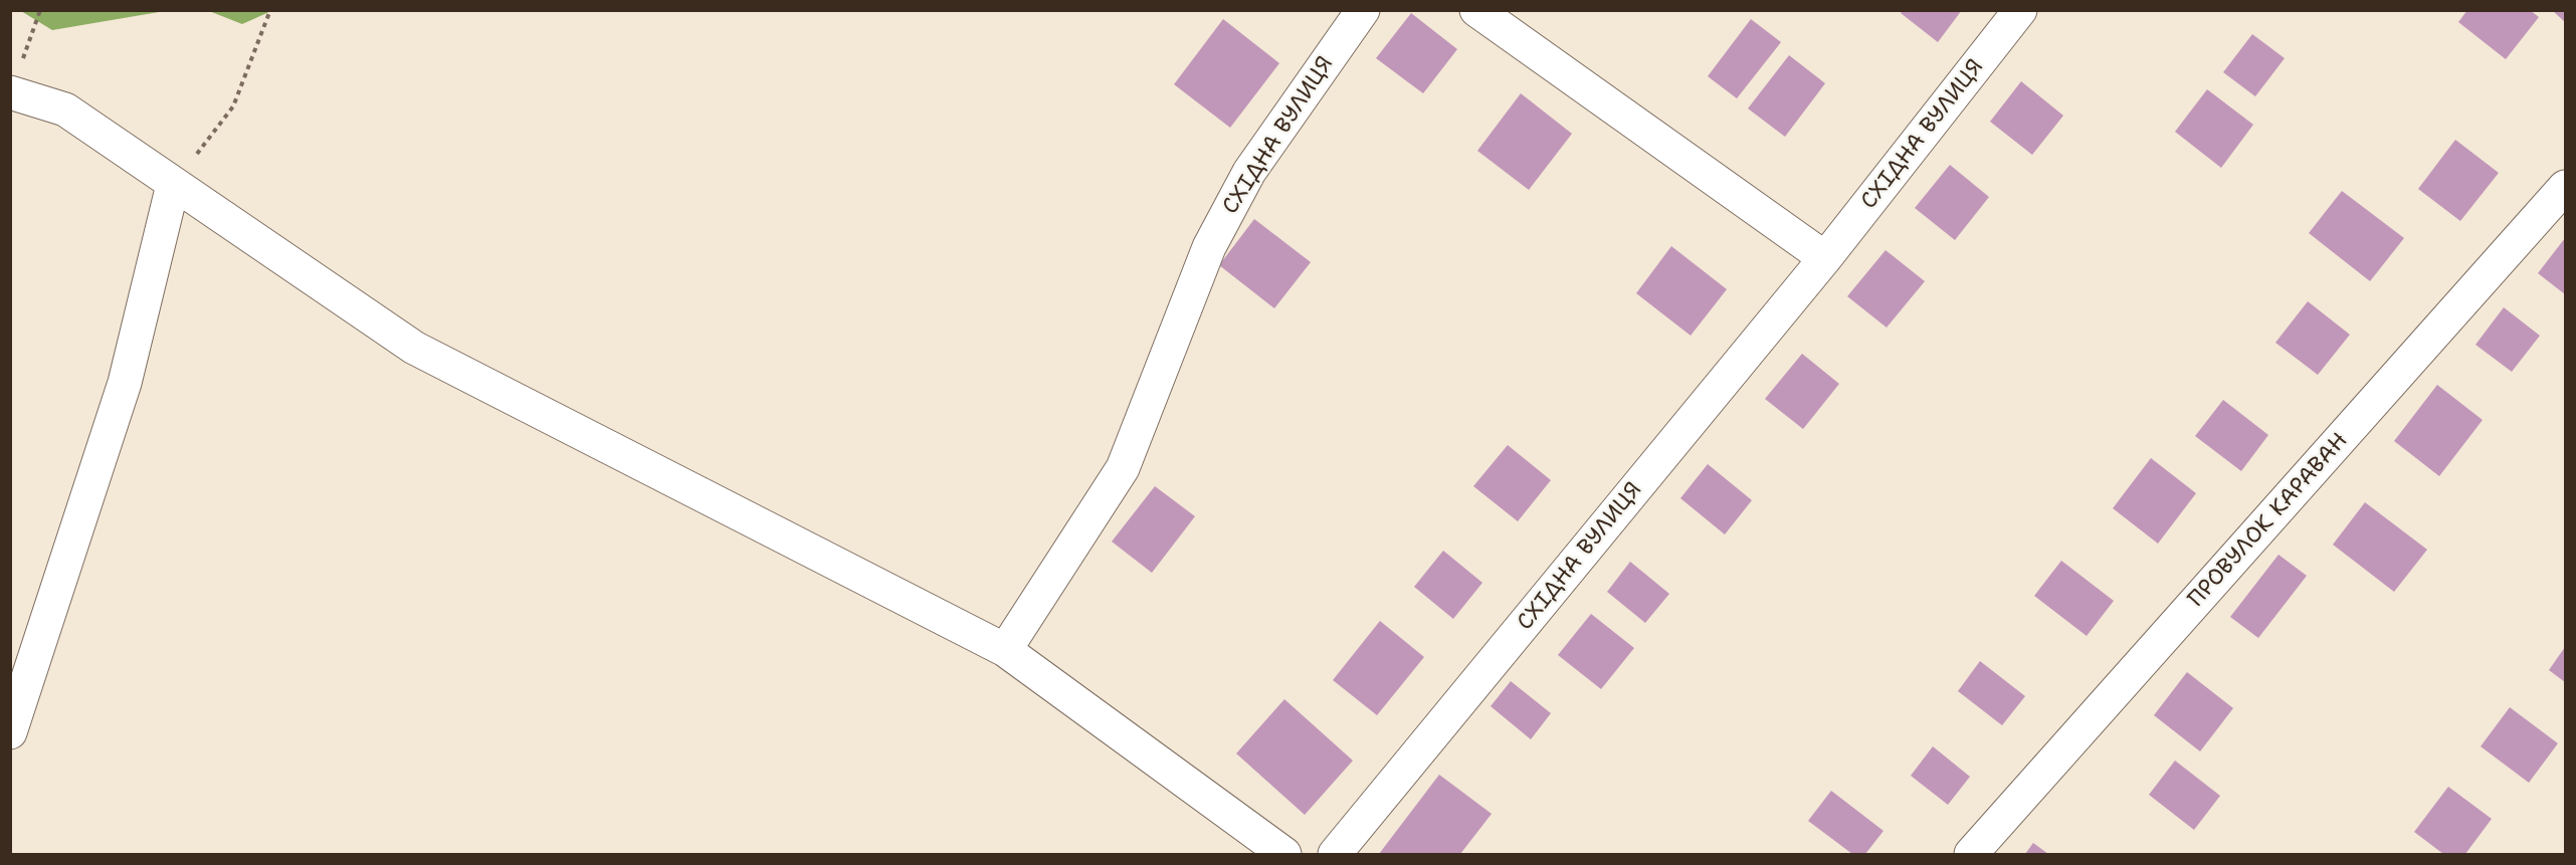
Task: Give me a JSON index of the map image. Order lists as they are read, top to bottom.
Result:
{
  "streets": {
    "street": ["СХІДНА ВУЛИЦЯ", "ПРОВУЛОК КАРАВАН"]
  }
}
